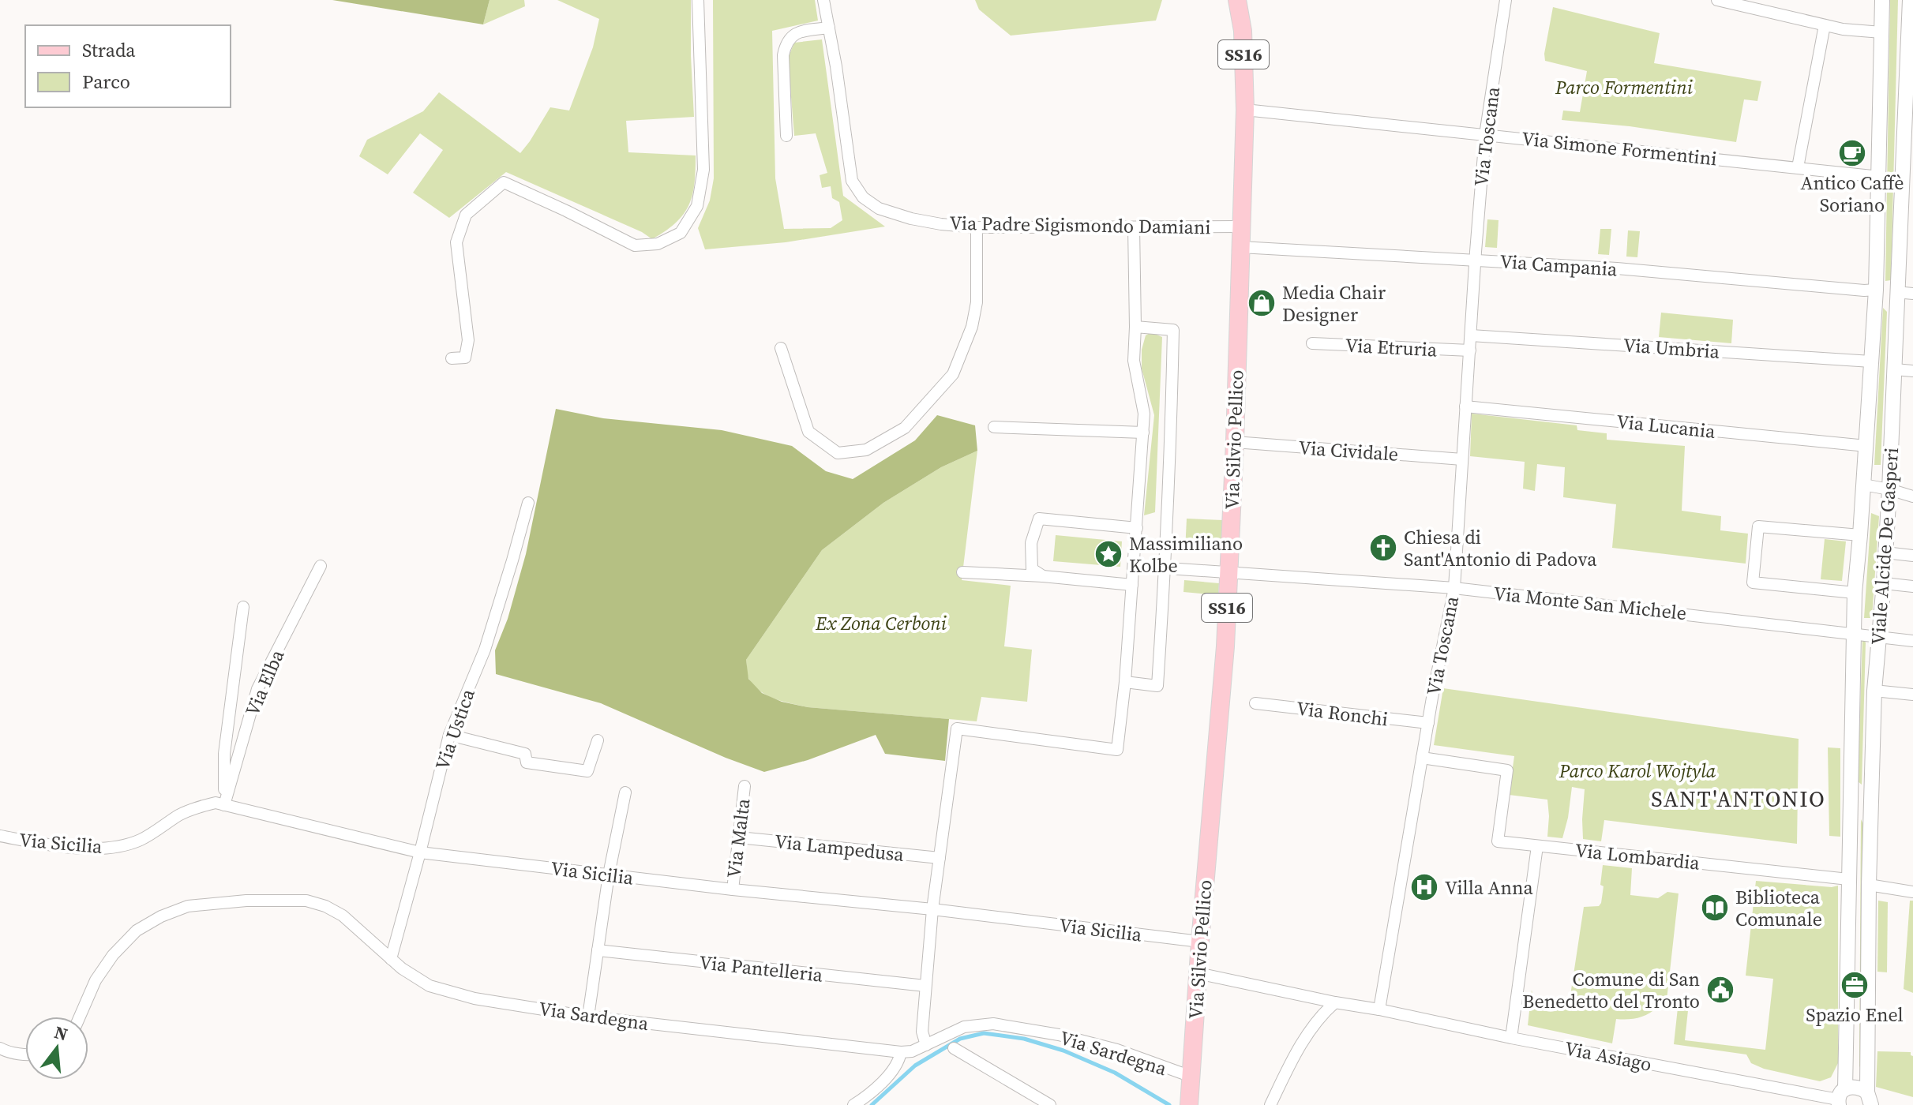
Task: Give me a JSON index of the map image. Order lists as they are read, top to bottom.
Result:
{
  "streets": {
    "main road": ["SS16", "Via Silvio Pellico"],
    "street": [
      "Via Toscana",
      "Via Simone Formentini",
      "Via Padre Sigismondo Damiani",
      "Via Campania",
      "Via Etruria",
      "Via Umbria",
      "Via Lucania",
      "Via Cividale",
      "Viale Alcide De Gasperi",
      "Via Monte San Michele",
      "Via Elba",
      "Via Ronchi",
      "Via Ustica",
      "Via Malta",
      "Via Sicilia",
      "Via Lampedusa",
      "Via Lombardia",
      "Via Pantelleria",
      "Via Sardegna",
      "Via Asiago"
    ]
  },
  "crossings": [
    ["Via Toscana", "Via Simone Formentini"],
    ["Via Toscana", "Via Campania"],
    ["Via Toscana", "Via Etruria"],
    ["Via Toscana", "Via Umbria"],
    ["Via Toscana", "Via Lucania"],
    ["Via Toscana", "Via Cividale"],
    ["Via Toscana", "Via Monte San Michele"],
    ["Via Toscana", "Via Ronchi"],
    ["Via Toscana", "Via Lombardia"],
    ["Via Toscana", "Via Asiago"],
    ["Via Simone Formentini", "Via Silvio Pellico"],
    ["Via Simone Formentini", "Viale Alcide De Gasperi"],
    ["Via Padre Sigismondo Damiani", "Via Silvio Pellico"],
    ["Via Campania", "Via Silvio Pellico"],
    ["Via Campania", "Viale Alcide De Gasperi"],
    ["Via Umbria", "Viale Alcide De Gasperi"],
    ["Via Lucania", "Viale Alcide De Gasperi"],
    ["Via Silvio Pellico", "Via Cividale"],
    ["Via Silvio Pellico", "Via Monte San Michele"],
    ["Via Silvio Pellico", "Via Sicilia"],
    ["Via Silvio Pellico", "Via Sardegna"],
    ["Viale Alcide De Gasperi", "Via Monte San Michele"],
    ["Viale Alcide De Gasperi", "Via Lombardia"],
    ["Viale Alcide De Gasperi", "Via Asiago"],
    ["Via Elba", "Via Sicilia"],
    ["Via Ustica", "Via Sicilia"],
    ["Via Ustica", "Via Sardegna"],
    ["Via Malta", "Via Sicilia"],
    ["Via Malta", "Via Lampedusa"]
  ],
  "districts": ["SANT'ANTONIO"],
  "parks": ["Parco Formentini", "Ex Zona Cerboni", "Parco Karol Wojtyla"],
  "places": {
    "cafe": ["Antico Caffè Soriano"],
    "shop": ["Media Chair Designer"],
    "church": ["Chiesa di Sant'Antonio di Padova"],
    "place": ["Massimiliano Kolbe"],
    "hospital": ["Villa Anna"],
    "library": ["Biblioteca Comunale"],
    "office": ["Spazio Enel"],
    "public building": ["Comune di San Benedetto del Tronto"]
  },
  "legend": ["Strada", "Parco"],
  "north": "top"
}
